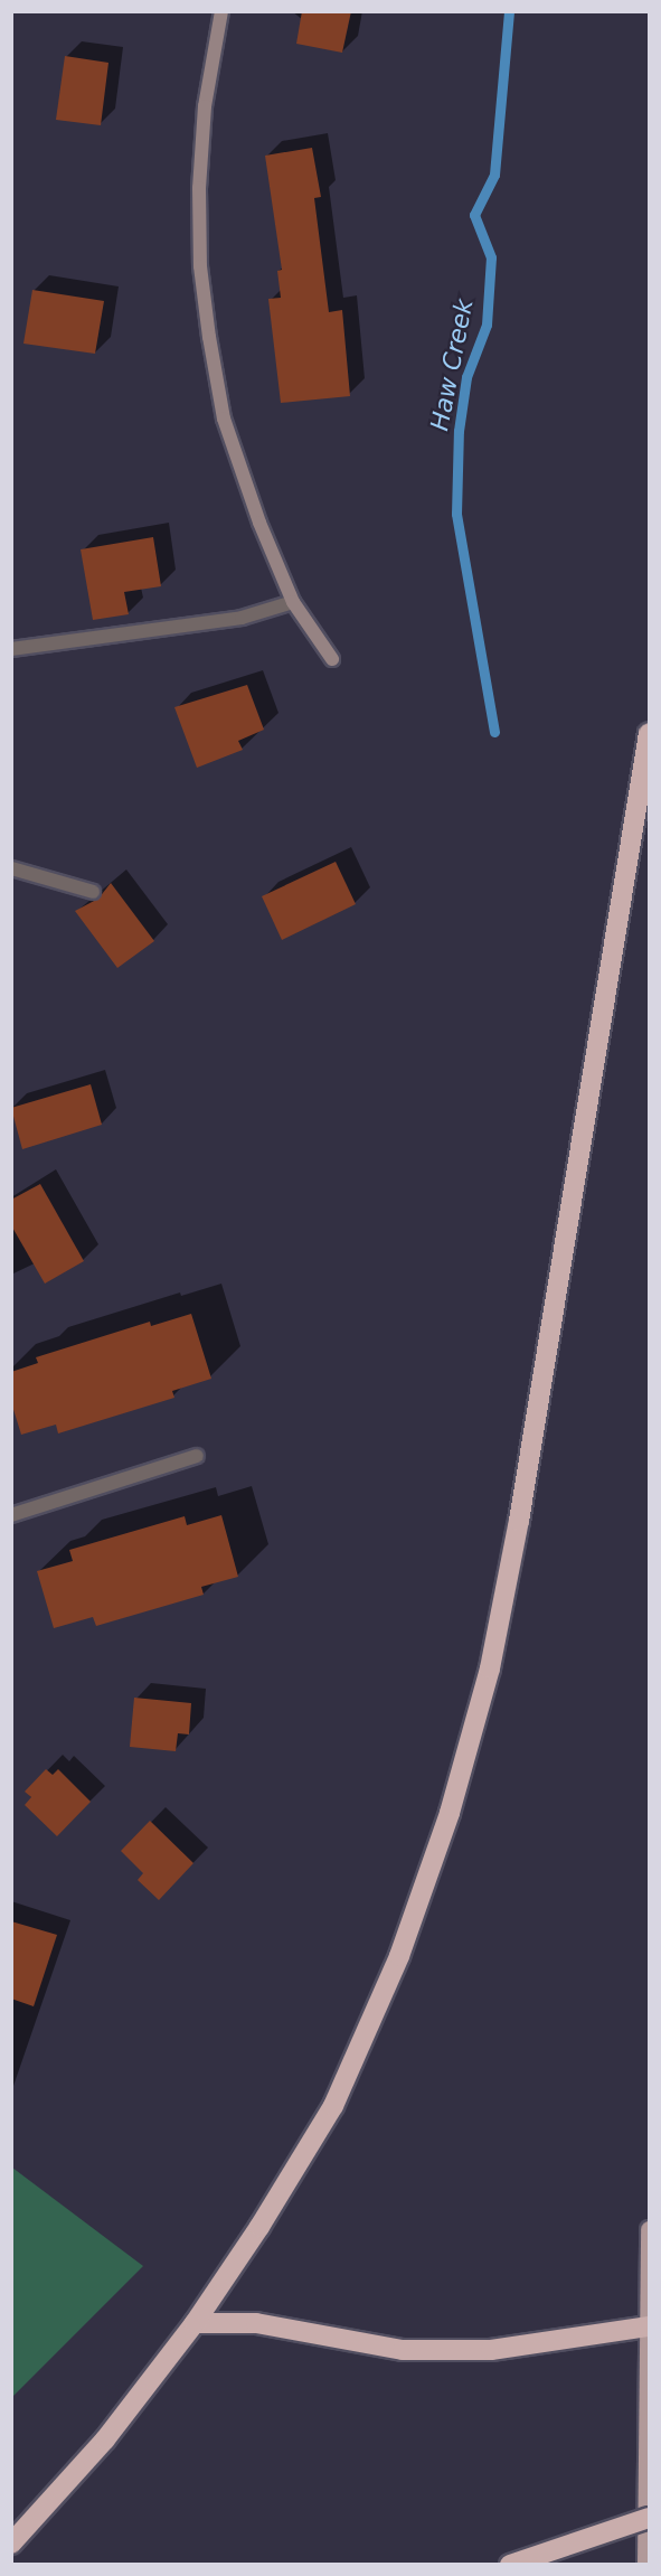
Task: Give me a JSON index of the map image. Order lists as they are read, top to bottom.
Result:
{
  "water": ["Haw Creek"]
}
